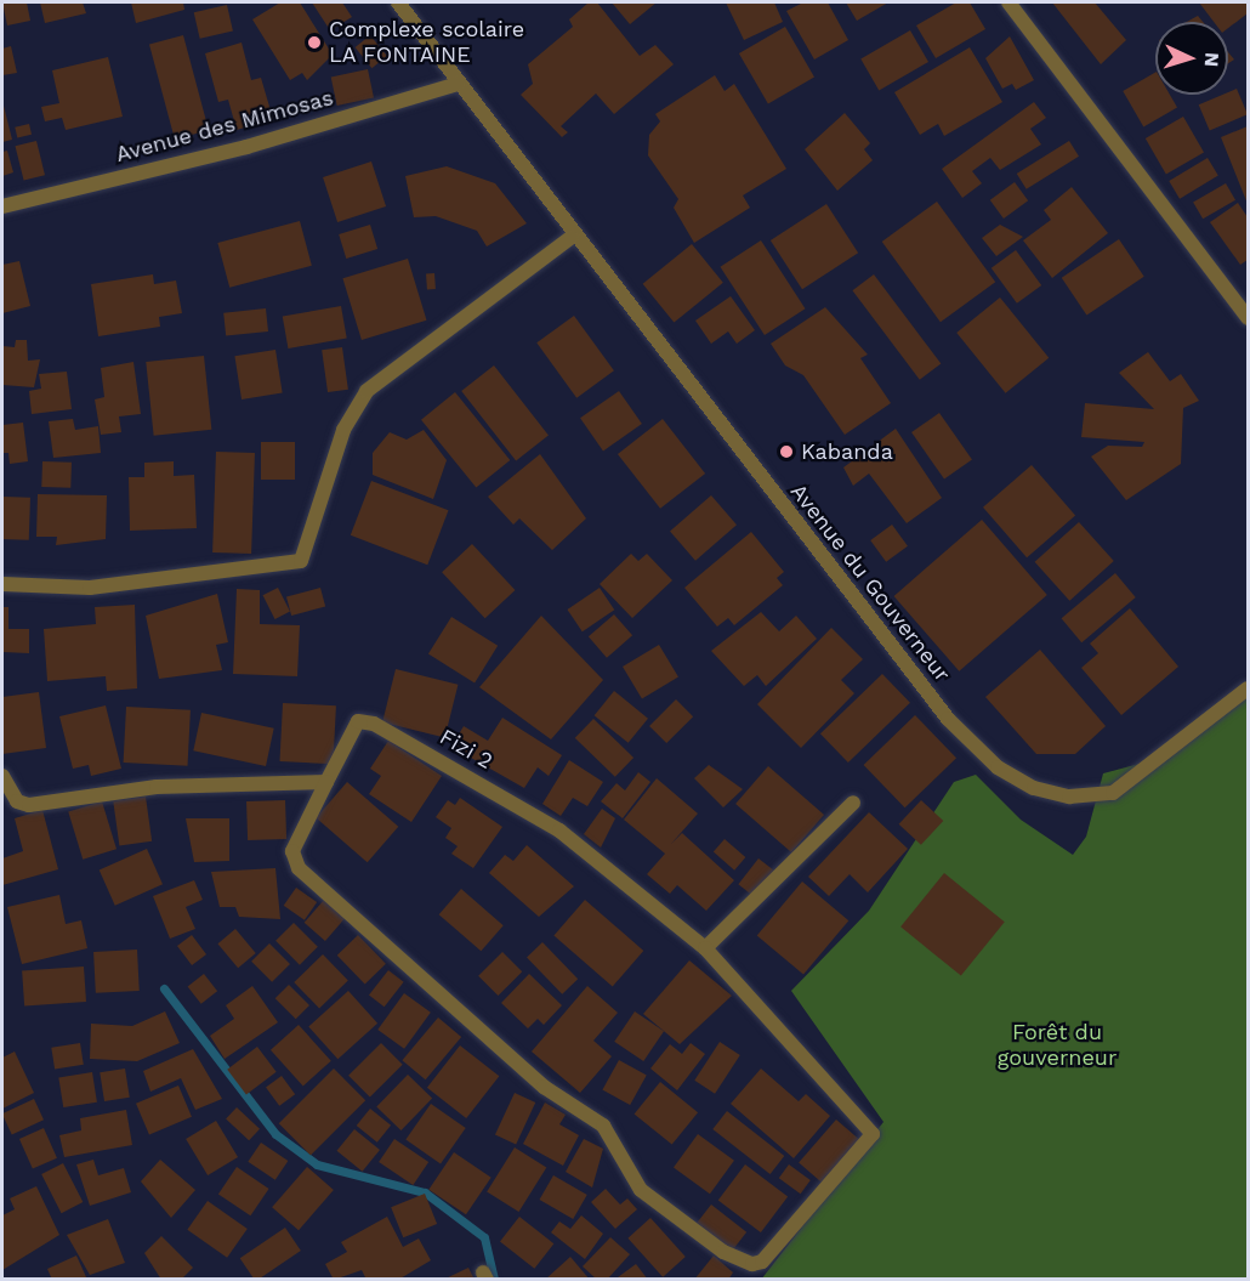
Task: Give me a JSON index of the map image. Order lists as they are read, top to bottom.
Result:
{
  "streets": {
    "street": ["Avenue des Mimosas", "Avenue du Gouverneur", "Fizi 2"]
  },
  "crossings": [
    ["Avenue des Mimosas", "Avenue du Gouverneur"]
  ],
  "parks": ["Forêt du gouverneur"],
  "places": ["Complexe scolaire LA FONTAINE", "Kabanda"],
  "north": "right"
}
